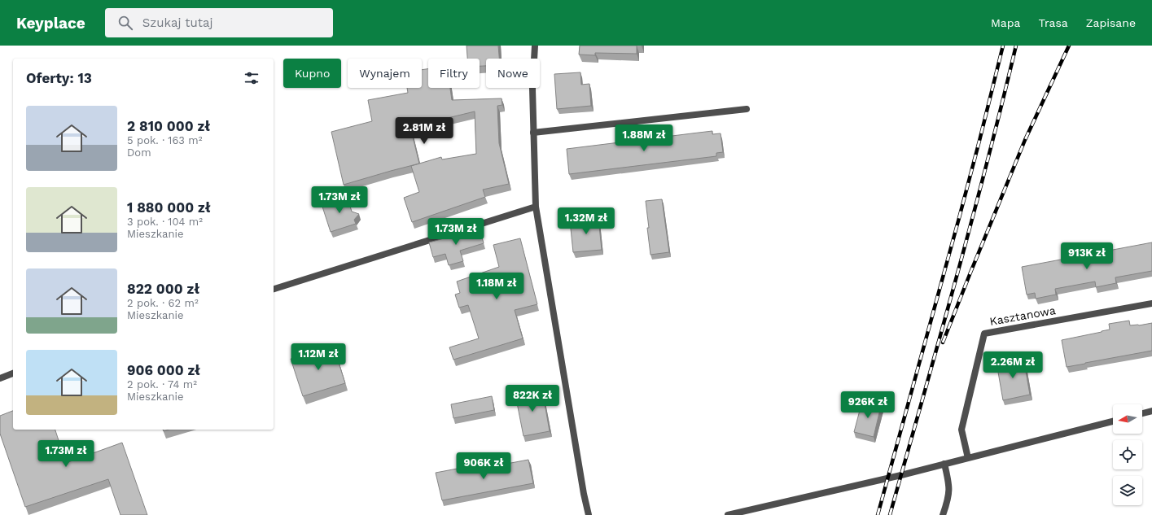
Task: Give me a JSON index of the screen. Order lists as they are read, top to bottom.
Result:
{
  "streets": {
    "street": ["Kasztanowa"]
  },
  "north": "left",
  "page": {
    "header": "Keyplace",
    "search": "Szukaj tutaj",
    "nav": ["Mapa", "Trasa", "Zapisane"],
    "chip": [
      "Kupno",
      "Wynajem",
      "Filtry",
      "Nowe"
    ],
    "heading": "Oferty: 13",
    "list": [
      {
        "name": "2 810 000 zł",
        "note": "5 pok. · 163 m² · Dom"
      },
      {
        "name": "1 880 000 zł",
        "note": "3 pok. · 104 m² · Mieszkanie"
      },
      {
        "name": "822 000 zł",
        "note": "2 pok. · 62 m² · Mieszkanie"
      },
      {
        "name": "906 000 zł",
        "note": "2 pok. · 74 m² · Mieszkanie"
      }
    ],
    "price": [
      "2.81M zł",
      "1.88M zł",
      "1.73M zł",
      "1.32M zł",
      "1.73M zł",
      "913K zł",
      "1.18M zł",
      "1.12M zł",
      "2.26M zł",
      "822K zł",
      "926K zł",
      "1.73M zł",
      "906K zł"
    ]
  }
}
